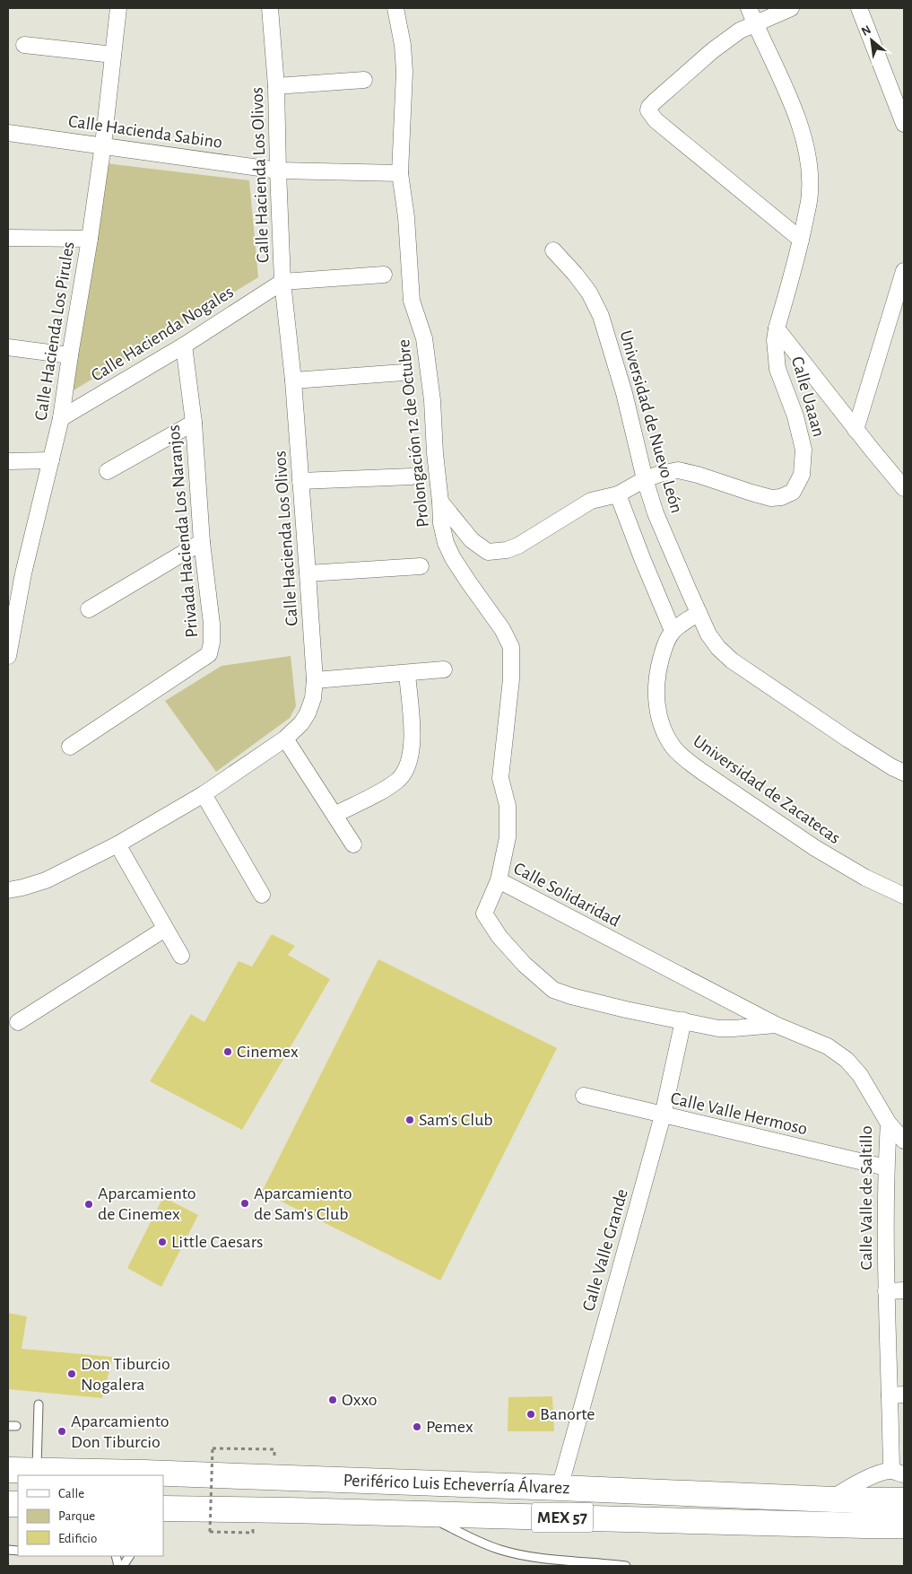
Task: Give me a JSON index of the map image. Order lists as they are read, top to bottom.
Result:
{
  "streets": {
    "main road": ["Periférico Luis Echeverría Álvarez", "MEX 57"],
    "street": [
      "Calle Hacienda Sabino",
      "Calle Hacienda Los Olivos",
      "Calle Hacienda Los Pirules",
      "Calle Hacienda Nogales",
      "Calle Uaaan",
      "Universidad de Nuevo León",
      "Prolongación 12 de Octubre",
      "Privada Hacienda Los Naranjos",
      "Universidad de Zacatecas",
      "Calle Solidaridad",
      "Calle Valle Hermoso",
      "Calle Valle de Saltillo",
      "Calle Valle Grande"
    ]
  },
  "crossings": [
    ["Calle Hacienda Sabino", "Calle Hacienda Los Olivos"],
    ["Calle Hacienda Sabino", "Calle Hacienda Los Pirules"],
    ["Calle Hacienda Sabino", "Prolongación 12 de Octubre"],
    ["Calle Hacienda Los Olivos", "Calle Hacienda Nogales"],
    ["Calle Hacienda Los Pirules", "Calle Hacienda Nogales"],
    ["Calle Hacienda Nogales", "Privada Hacienda Los Naranjos"],
    ["Calle Uaaan", "Universidad de Nuevo León"],
    ["Calle Uaaan", "Prolongación 12 de Octubre"],
    ["Prolongación 12 de Octubre", "Calle Solidaridad"],
    ["Calle Solidaridad", "Calle Valle de Saltillo"],
    ["Calle Valle Hermoso", "Calle Valle de Saltillo"],
    ["Calle Valle Hermoso", "Calle Valle Grande"],
    ["Calle Valle de Saltillo", "Calle Valle Grande"],
    ["Calle Valle de Saltillo", "Periférico Luis Echeverría Álvarez"],
    ["Calle Valle Grande", "Periférico Luis Echeverría Álvarez"]
  ],
  "places": [
    "Cinemex",
    "Sam's Club",
    "Aparcamiento de Sam's Club",
    "Aparcamiento de Cinemex",
    "Little Caesars",
    "Don Tiburcio Nogalera",
    "Oxxo",
    "Banorte",
    "Pemex",
    "Aparcamiento Don Tiburcio"
  ],
  "legend": ["Calle", "Parque", "Edificio"],
  "north": "top left"
}
